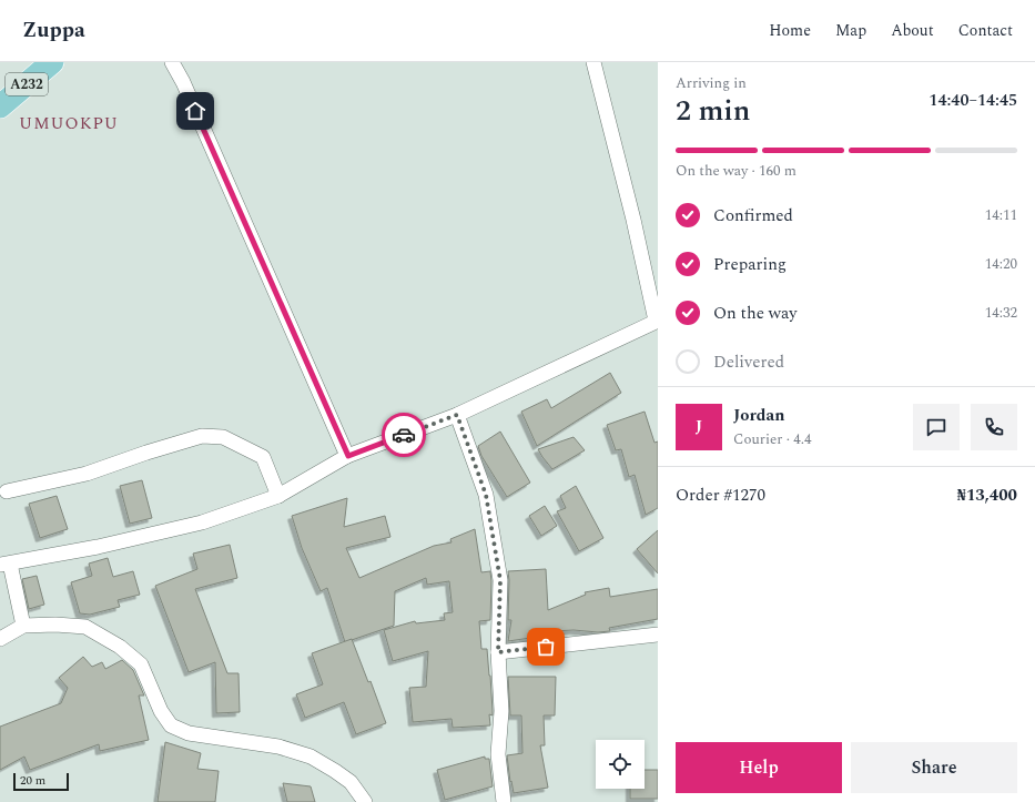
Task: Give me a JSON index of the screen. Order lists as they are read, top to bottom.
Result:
{
  "streets": {
    "main road": ["A232"]
  },
  "districts": ["UMUOKPU"],
  "scale_bar": "20 m",
  "page": {
    "header": "Zuppa",
    "nav": [
      "Home",
      "Map",
      "About",
      "Contact"
    ],
    "heading": ["2 min", "Arriving in", "14:40–14:45"],
    "panel": [
      "Jordan",
      "Courier · 4.4",
      "Order #1270",
      "₦13,400"
    ],
    "bar": "On the way · 160 m",
    "list": [
      ["Confirmed", "14:11"],
      ["Preparing", "14:20"],
      ["On the way", "14:32"],
      "Delivered"
    ],
    "round": "J",
    "buttons": ["Help", "Share"],
    "scale": "20 m"
  }
}
